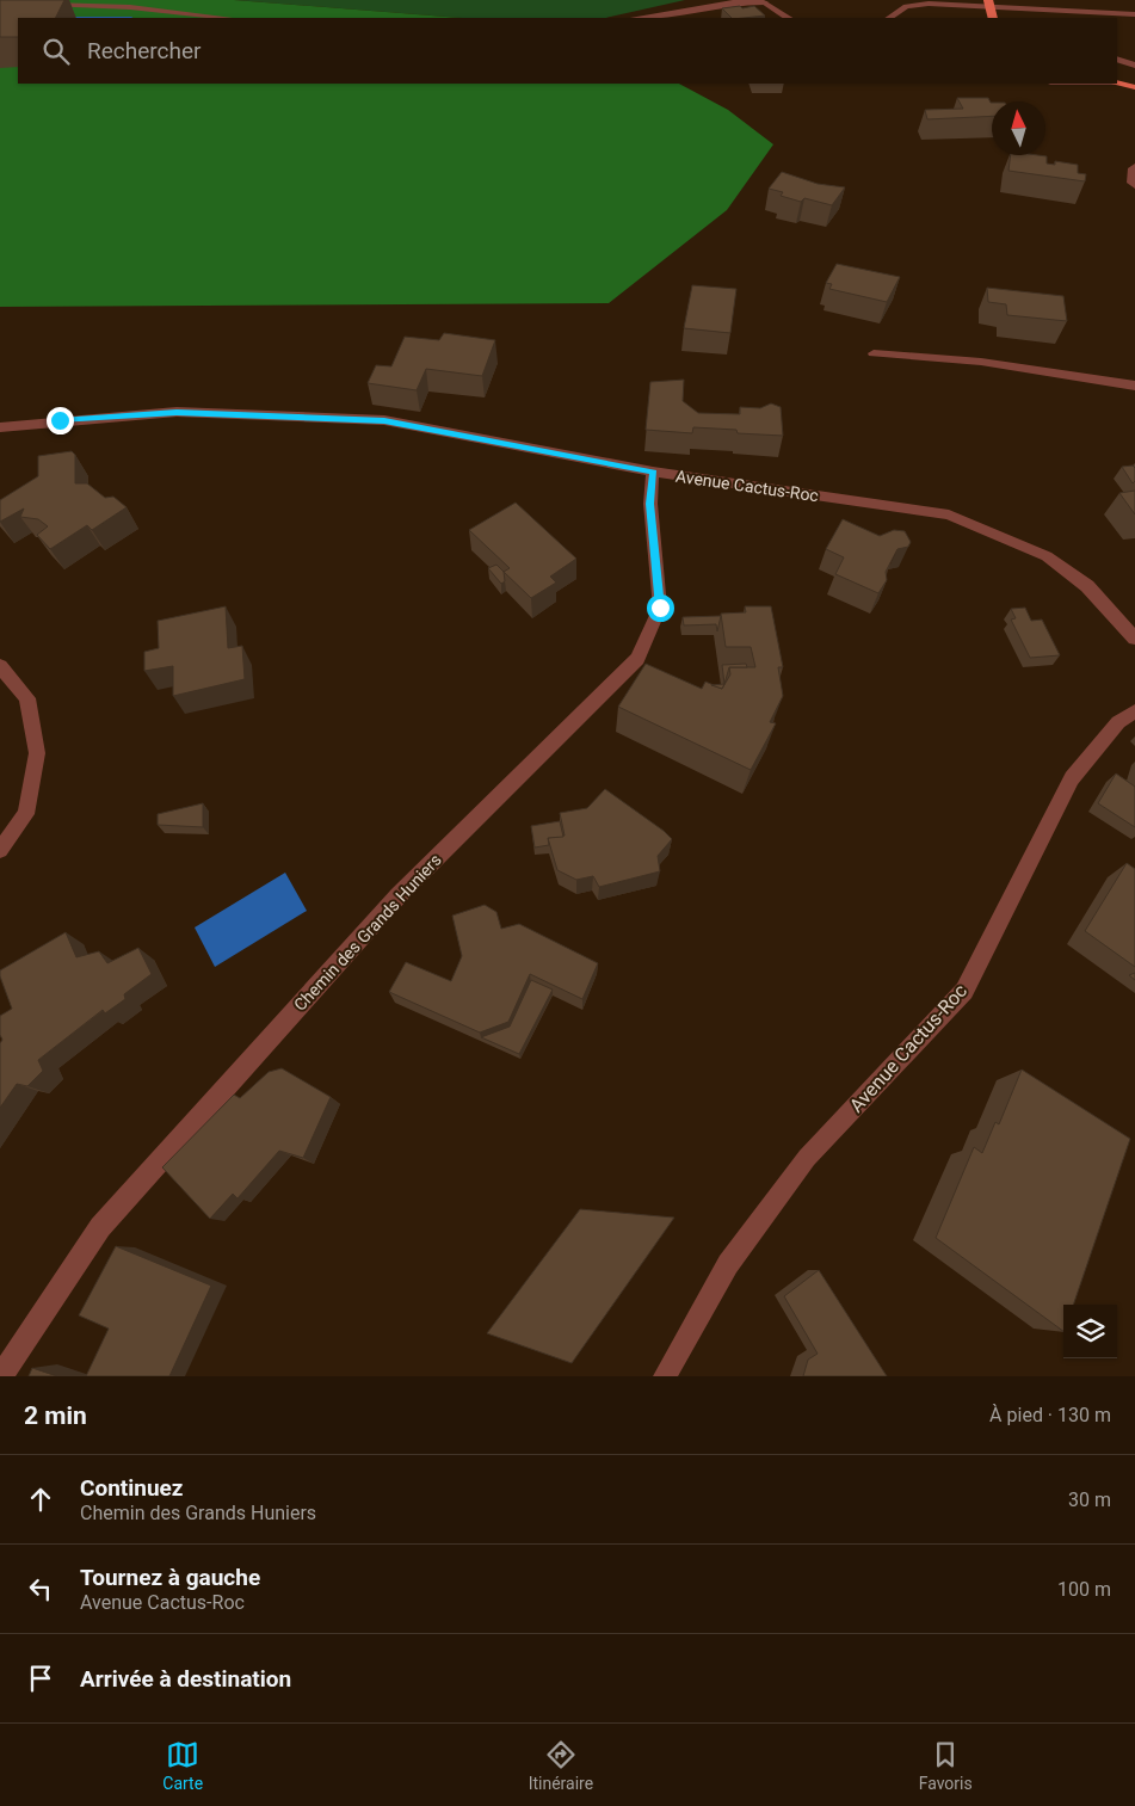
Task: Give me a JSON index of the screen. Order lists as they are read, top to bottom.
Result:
{
  "streets": {
    "street": ["Avenue Cactus-Roc", "Chemin des Grands Huniers"]
  },
  "crossings": [
    ["Avenue Cactus-Roc", "Chemin des Grands Huniers"]
  ],
  "north": "top",
  "page": {
    "search": "Rechercher",
    "heading": ["2 min", "À pied · 130 m"],
    "list": [
      ["Continuez", "Chemin des Grands Huniers", "30 m"],
      ["Tournez à gauche", "Avenue Cactus-Roc", "100 m"],
      "Arrivée à destination"
    ],
    "nav": ["Carte", "Itinéraire", "Favoris"]
  }
}
